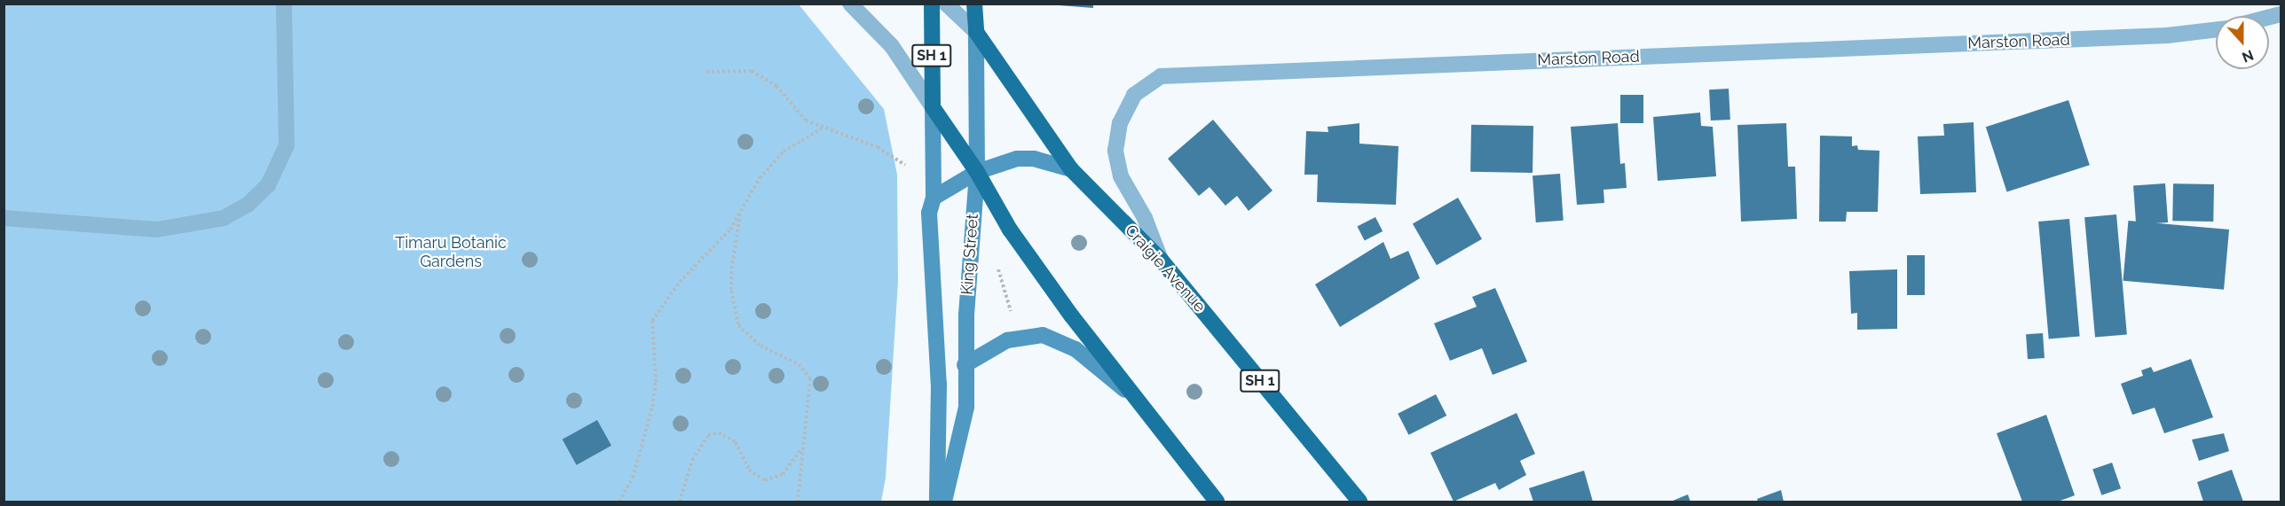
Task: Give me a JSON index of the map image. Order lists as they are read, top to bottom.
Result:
{
  "streets": {
    "highway": ["SH 1", "King Street", "Craigie Avenue"],
    "street": ["Marston Road"]
  },
  "crossings": [
    ["Marston Road", "Craigie Avenue"],
    ["King Street", "Craigie Avenue"]
  ],
  "parks": ["Timaru Botanic Gardens"],
  "north": "bottom"
}
